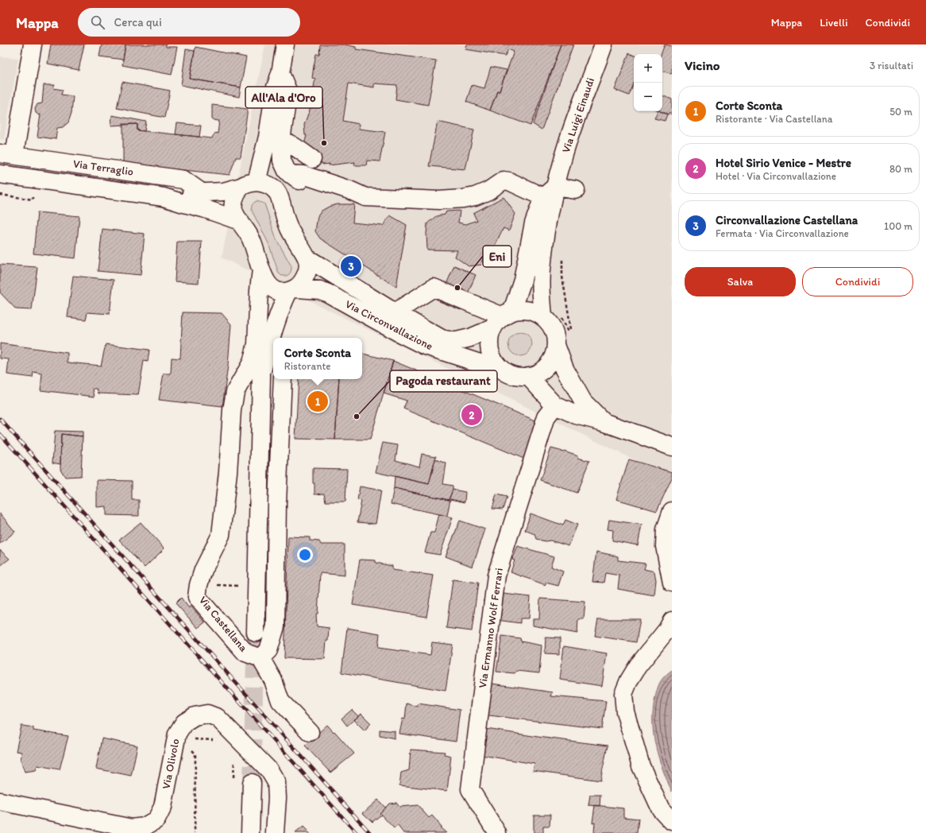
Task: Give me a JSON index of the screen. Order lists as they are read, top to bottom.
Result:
{
  "streets": {
    "street": [
      "Via Luigi Einaudi",
      "Via Terraglio",
      "Via Circonvallazione",
      "Via Castellana",
      "Via Ermanno Wolf Ferrari",
      "Via Olivolo"
    ]
  },
  "crossings": [
    ["Via Luigi Einaudi", "Via Circonvallazione"],
    ["Via Circonvallazione", "Via Castellana"]
  ],
  "places": ["All'Ala d'Oro", "Eni", "Pagoda restaurant"],
  "page": {
    "header": "Mappa",
    "search": "Cerca qui",
    "nav": ["Mappa", "Livelli", "Condividi"],
    "heading": ["Vicino", "3 risultati"],
    "map_buttons": ["+", "−"],
    "list": [
      {
        "mark": "1",
        "name": "Corte Sconta",
        "note": "Ristorante · Via Castellana",
        "value": "50 m"
      },
      {
        "mark": "2",
        "name": "Hotel Sirio Venice - Mestre",
        "note": "Hotel · Via Circonvallazione",
        "value": "80 m"
      },
      {
        "mark": "3",
        "name": "Circonvallazione Castellana",
        "note": "Fermata · Via Circonvallazione",
        "value": "100 m"
      }
    ],
    "pins": ["3", "1", "2"],
    "buttons": ["Salva", "Condividi"],
    "popup": ["Corte Sconta", "Ristorante"]
  }
}
